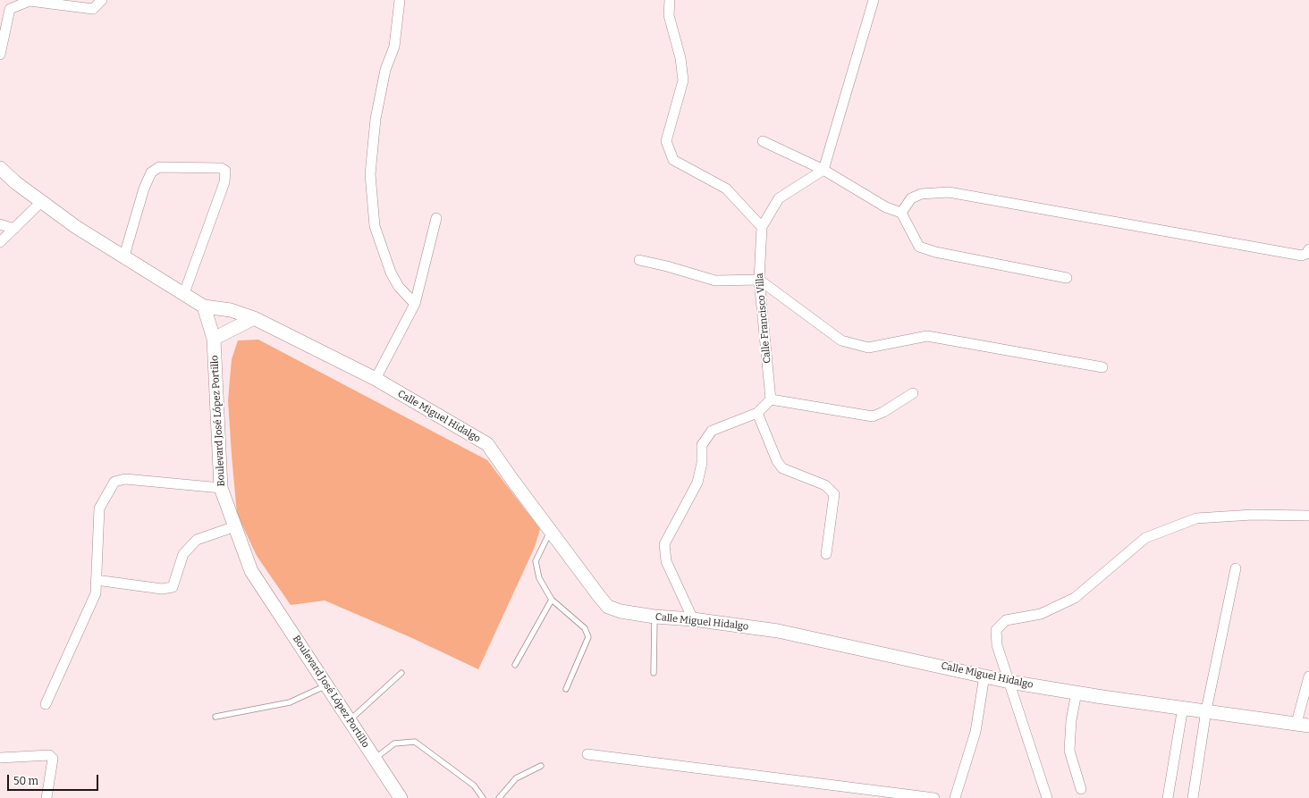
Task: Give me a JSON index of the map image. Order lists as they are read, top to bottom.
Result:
{
  "streets": {
    "street": ["Calle Francisco Villa", "Calle Miguel Hidalgo", "Boulevard José López Portillo"]
  },
  "crossings": [
    ["Calle Miguel Hidalgo", "Boulevard José López Portillo"]
  ],
  "scale_bar": "50 m"
}
